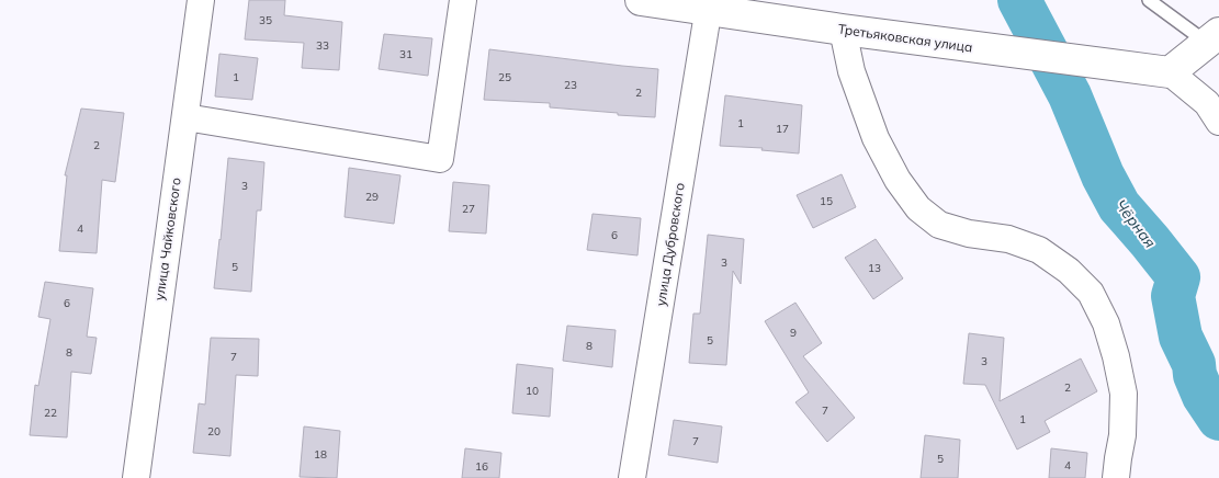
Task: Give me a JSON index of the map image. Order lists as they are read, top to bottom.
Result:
{
  "streets": {
    "street": ["Третьяковская улица", "улица Чайковского", "улица Дубровского"]
  },
  "crossings": [
    ["Третьяковская улица", "улица Дубровского"]
  ],
  "water": ["Чёрная"],
  "house_numbers": [
    "35",
    "33",
    "31",
    "1",
    "25",
    "23",
    "2",
    "1",
    "17",
    "2",
    "3",
    "29",
    "15",
    "27",
    "4",
    "6",
    "3",
    "5",
    "13",
    "6",
    "9",
    "5",
    "8",
    "8",
    "7",
    "3",
    "2",
    "10",
    "7",
    "22",
    "1",
    "20",
    "7",
    "18",
    "5",
    "4",
    "16"
  ]
}
